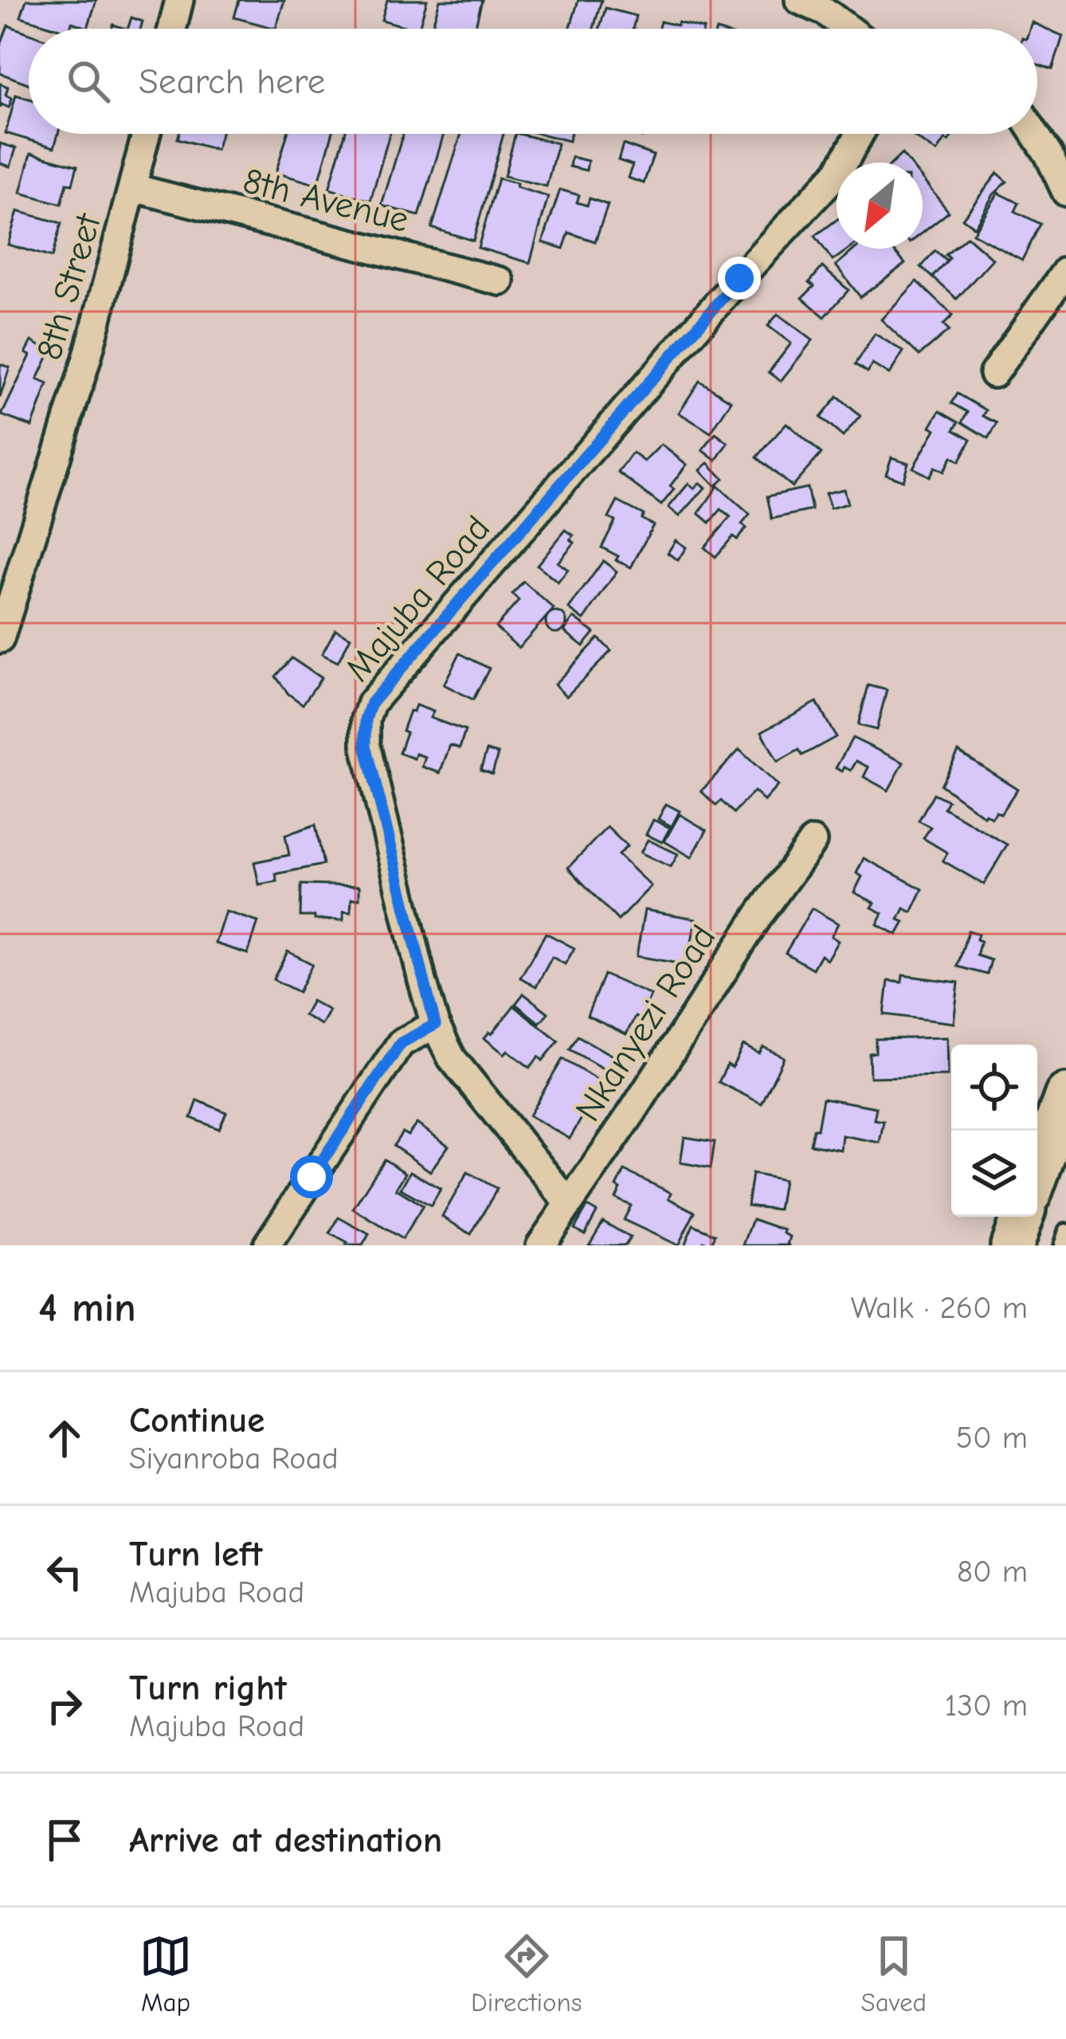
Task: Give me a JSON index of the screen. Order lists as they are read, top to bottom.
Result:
{
  "streets": {
    "street": [
      "8th Avenue",
      "8th Street",
      "Majuba Road",
      "Nkanyezi Road"
    ]
  },
  "crossings": [
    ["8th Avenue", "8th Street"],
    ["Majuba Road", "Nkanyezi Road"]
  ],
  "north": "bottom left",
  "page": {
    "search": "Search here",
    "heading": ["4 min", "Walk · 260 m"],
    "list": [
      ["Continue", "Siyanroba Road", "50 m"],
      ["Turn left", "Majuba Road", "80 m"],
      ["Turn right", "Majuba Road", "130 m"],
      "Arrive at destination"
    ],
    "nav": ["Map", "Directions", "Saved"]
  }
}
